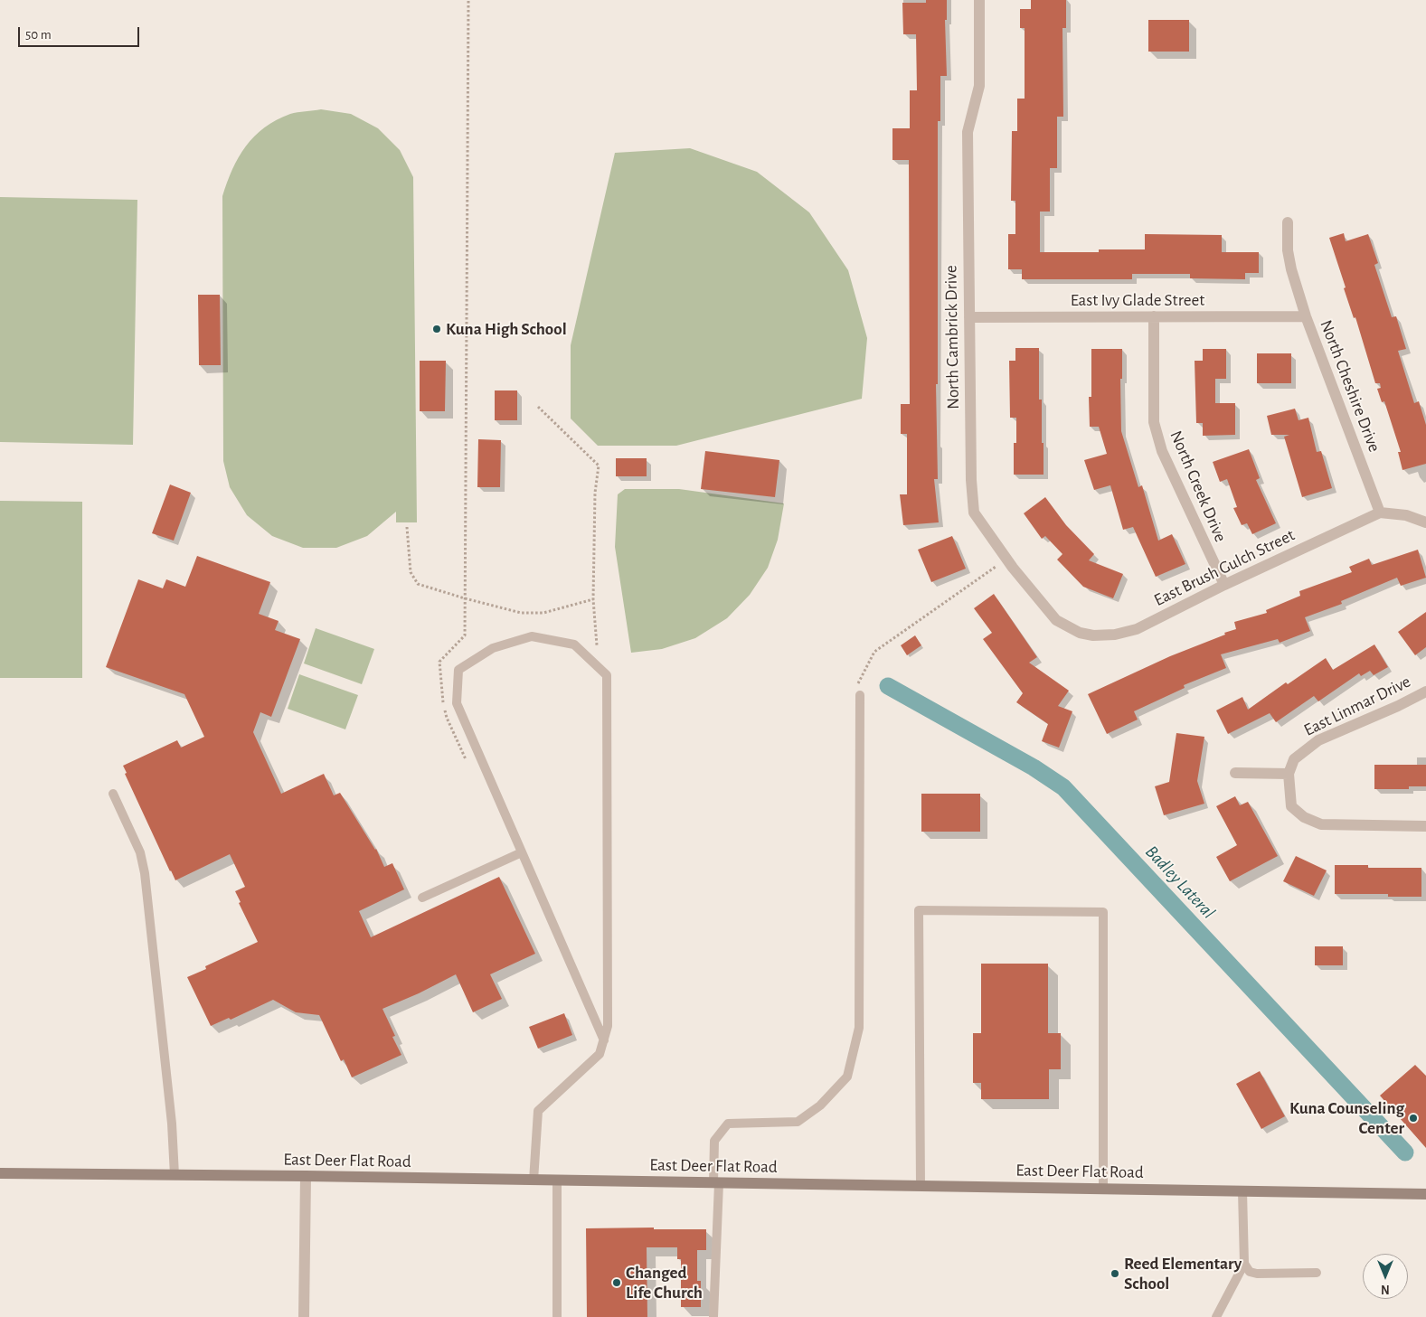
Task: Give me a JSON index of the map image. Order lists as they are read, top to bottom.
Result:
{
  "streets": {
    "main road": ["East Deer Flat Road"],
    "street": [
      "East Ivy Glade Street",
      "North Cambrick Drive",
      "North Cheshire Drive",
      "North Creek Drive",
      "East Brush Gulch Street",
      "East Linmar Drive"
    ]
  },
  "crossings": [
    ["East Ivy Glade Street", "North Cambrick Drive"],
    ["East Ivy Glade Street", "North Cheshire Drive"],
    ["East Ivy Glade Street", "North Creek Drive"],
    ["North Cambrick Drive", "East Brush Gulch Street"],
    ["North Cheshire Drive", "East Brush Gulch Street"],
    ["North Creek Drive", "East Brush Gulch Street"]
  ],
  "water": ["Badley Lateral"],
  "places": [
    "Kuna High School",
    "Kuna Counseling Center",
    "Reed Elementary School",
    "Changed Life Church"
  ],
  "scale_bar": "50 m",
  "north": "bottom"
}
